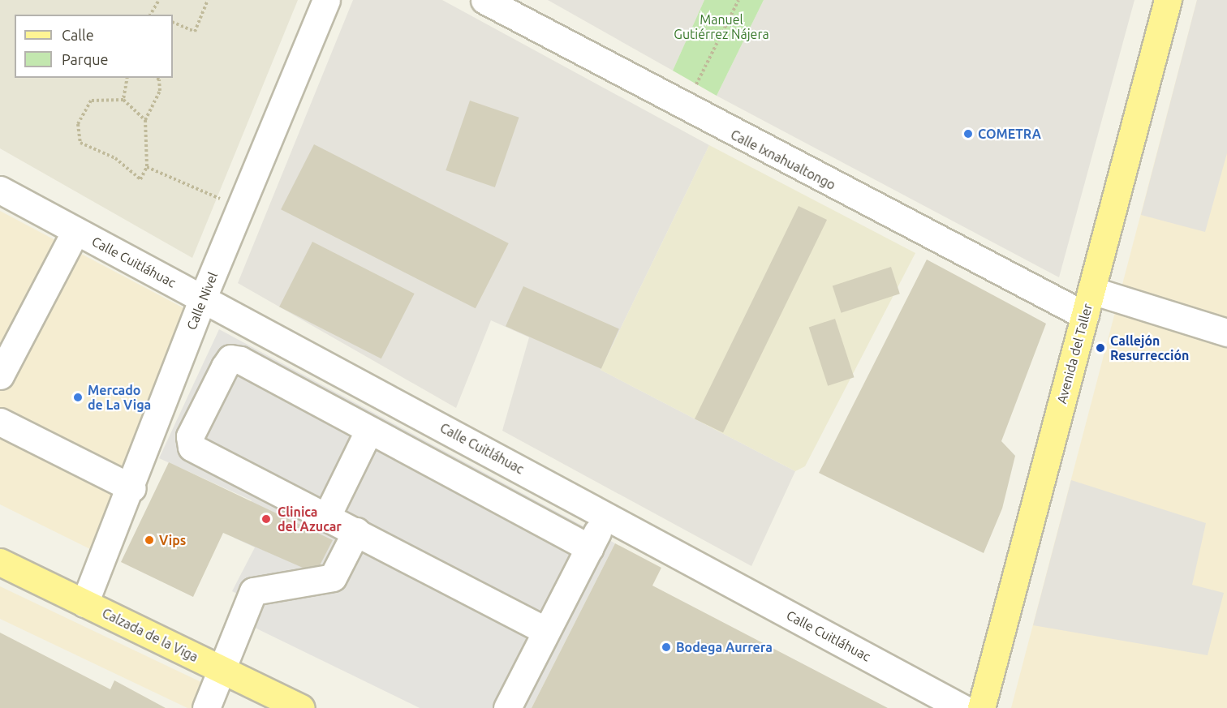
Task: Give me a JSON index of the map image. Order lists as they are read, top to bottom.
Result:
{
  "streets": {
    "main road": ["Avenida del Taller", "Calzada de la Viga"],
    "street": ["Calle Ixnahualtongo", "Calle Cuitláhuac", "Calle Nivel"]
  },
  "crossings": [
    ["Calle Ixnahualtongo", "Avenida del Taller"],
    ["Calle Cuitláhuac", "Calle Nivel"],
    ["Calle Nivel", "Calzada de la Viga"]
  ],
  "parks": ["Manuel Gutiérrez Nájera"],
  "places": [
    "COMETRA",
    "Callejón Resurrección",
    "Mercado de La Viga",
    "Clinica del Azucar",
    "Vips",
    "Bodega Aurrera"
  ],
  "legend": ["Calle", "Parque"]
}
